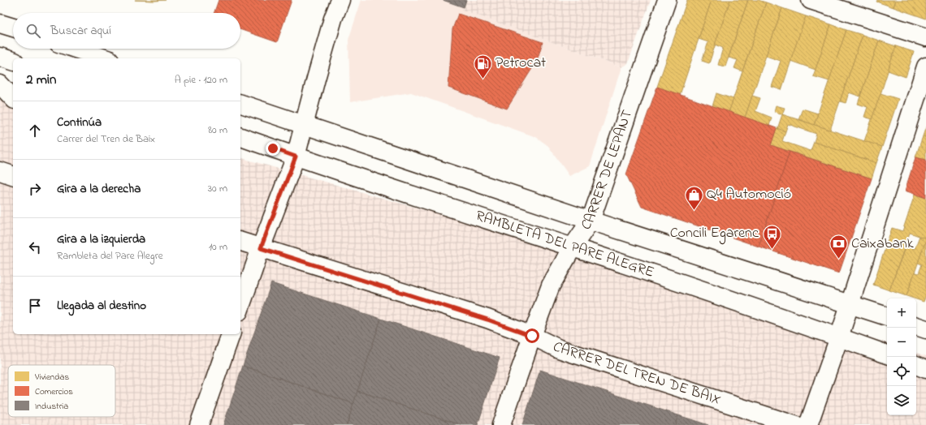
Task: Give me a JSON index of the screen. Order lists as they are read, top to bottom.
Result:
{
  "streets": {
    "street": ["CARRER DE LEPANT", "RAMBLETA DEL PARE ALEGRE", "CARRER DEL TREN DE BAIX"]
  },
  "crossings": [
    ["CARRER DE LEPANT", "RAMBLETA DEL PARE ALEGRE"],
    ["CARRER DE LEPANT", "CARRER DEL TREN DE BAIX"]
  ],
  "places": {
    "fuel station": ["Petrocat"],
    "shop": ["Q4 Automoció"],
    "bus stop": ["Concili Egarenc"],
    "bank": ["Caixabank"]
  },
  "legend": ["Viviendas", "Comercios", "Industria"],
  "page": {
    "search": "Buscar aquí",
    "heading": ["2 min", "A pie · 120 m"],
    "list": [
      ["Continúa", "Carrer del Tren de Baix", "80 m"],
      ["Gira a la derecha", "30 m"],
      ["Gira a la izquierda", "Rambleta del Pare Alegre", "10 m"],
      "Llegada al destino"
    ],
    "map_buttons": ["+", "−"]
  }
}
